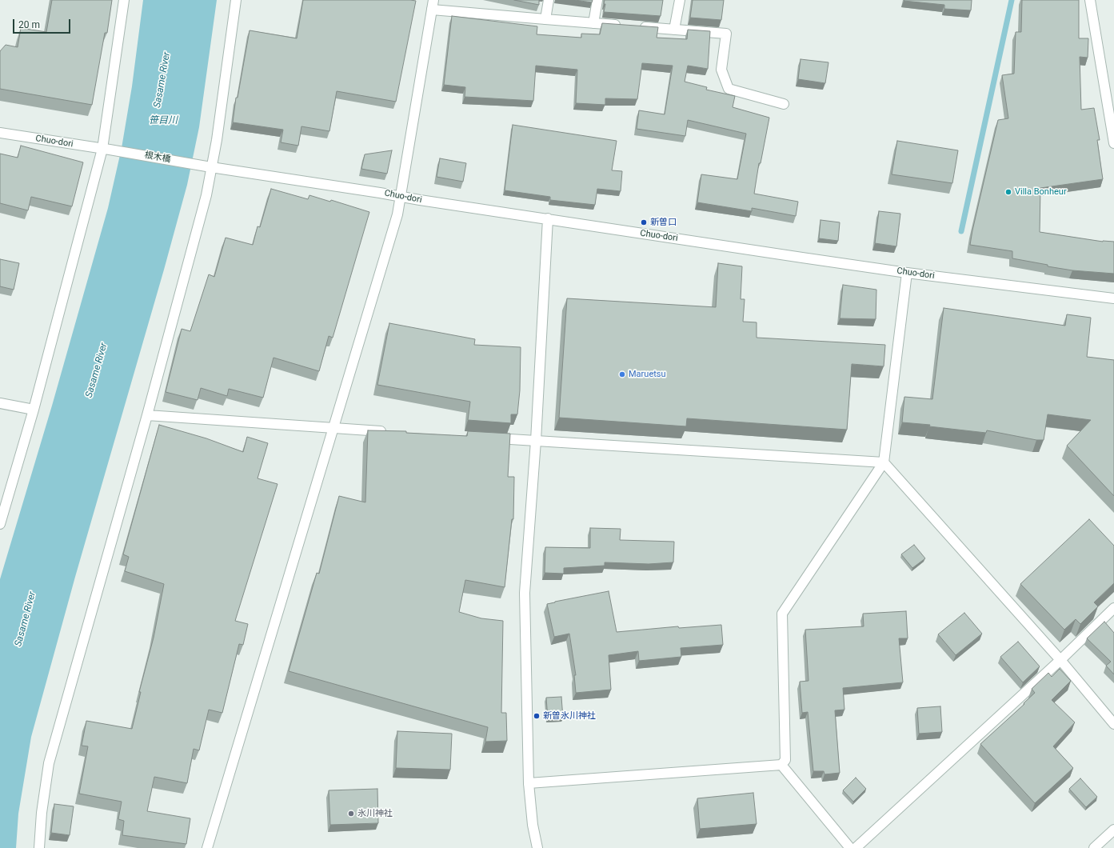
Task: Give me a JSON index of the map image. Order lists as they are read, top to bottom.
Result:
{
  "streets": {
    "street": ["Chuo-dori", "根木橋"]
  },
  "crossings": [
    ["Chuo-dori", "根木橋"]
  ],
  "water": ["Sasame River", "笹目川"],
  "places": [
    "Villa Bonheur",
    "新曽口",
    "Maruetsu",
    "新曽氷川神社",
    "氷川神社"
  ],
  "scale_bar": "20 m"
}
